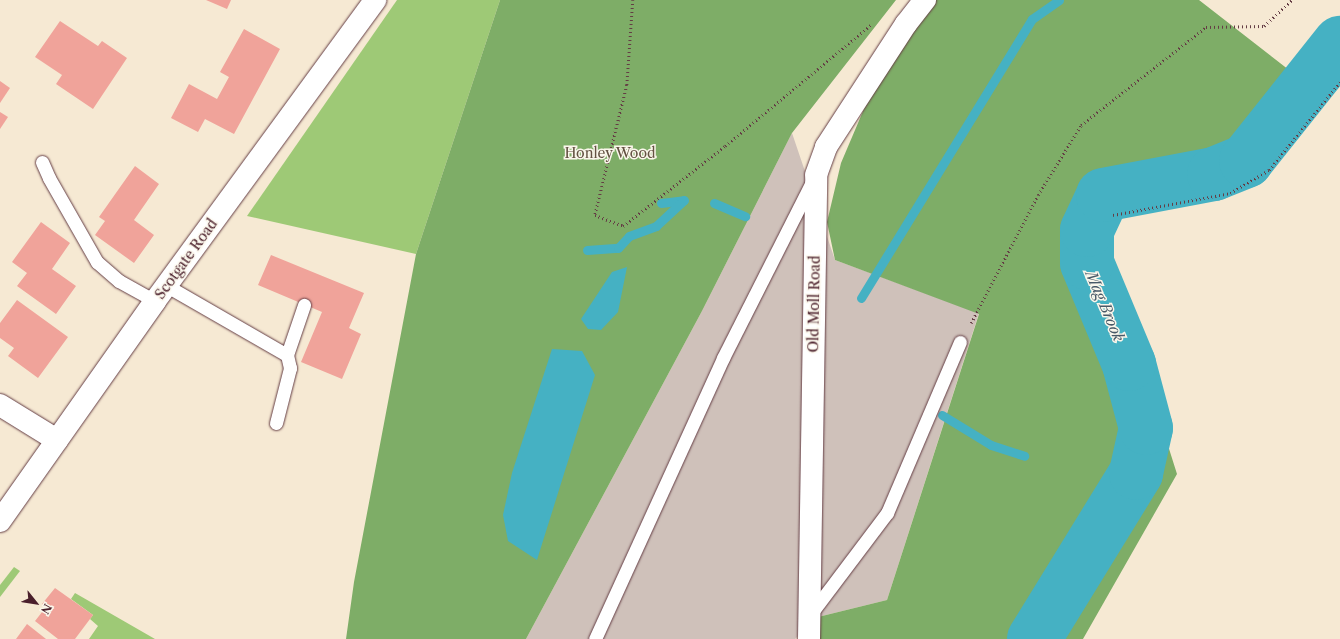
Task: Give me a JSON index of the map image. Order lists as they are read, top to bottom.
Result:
{
  "streets": {
    "street": ["Scotgate Road", "Old Moll Road"]
  },
  "water": ["Mag Brook"],
  "parks": ["Honley Wood"],
  "north": "bottom right"
}
